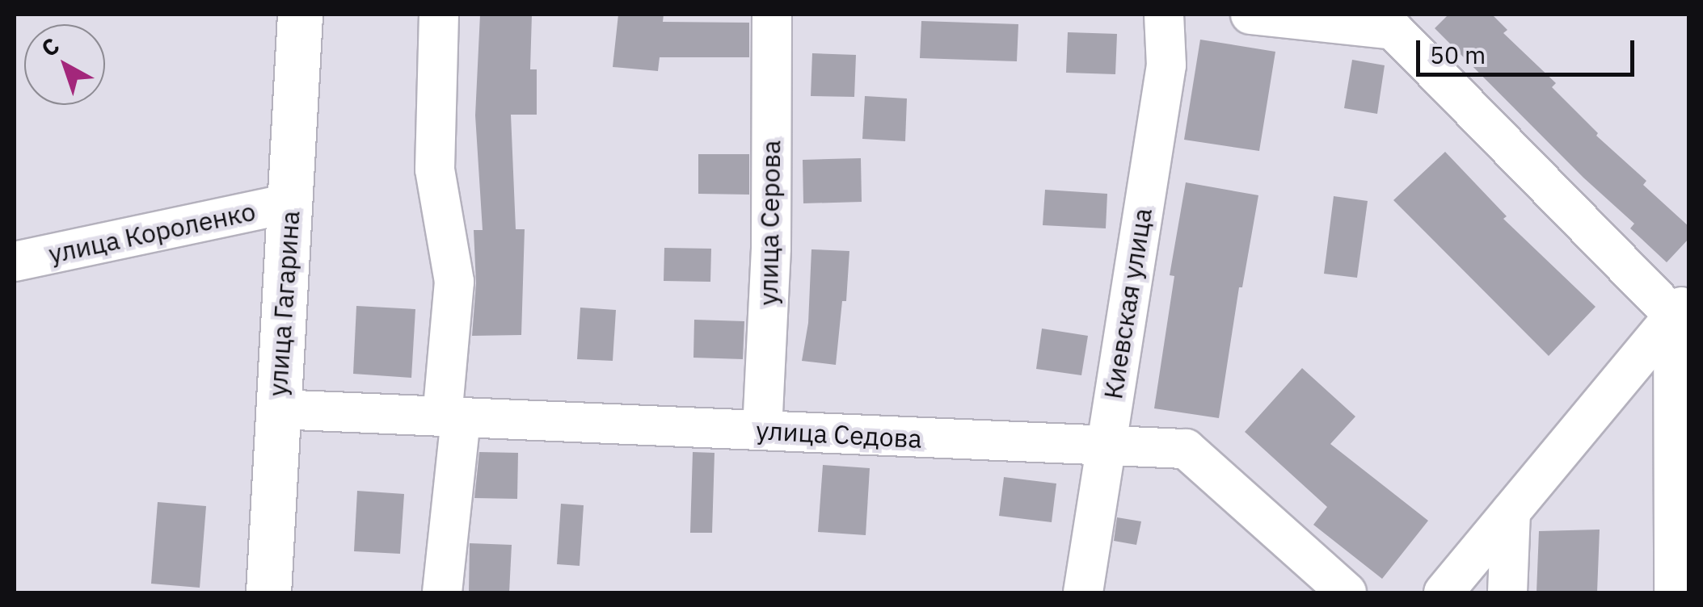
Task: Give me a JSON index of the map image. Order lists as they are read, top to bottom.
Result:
{
  "streets": {
    "main road": ["улица Гагарина"],
    "lane": [
      "улица Серова",
      "улица Короленко",
      "Киевская улица",
      "улица Седова"
    ]
  },
  "crossings": [
    ["улица Серова", "улица Седова"],
    ["улица Короленко", "улица Гагарина"],
    ["улица Гагарина", "улица Седова"],
    ["Киевская улица", "улица Седова"]
  ],
  "scale_bar": "50 m",
  "north": "top left"
}
